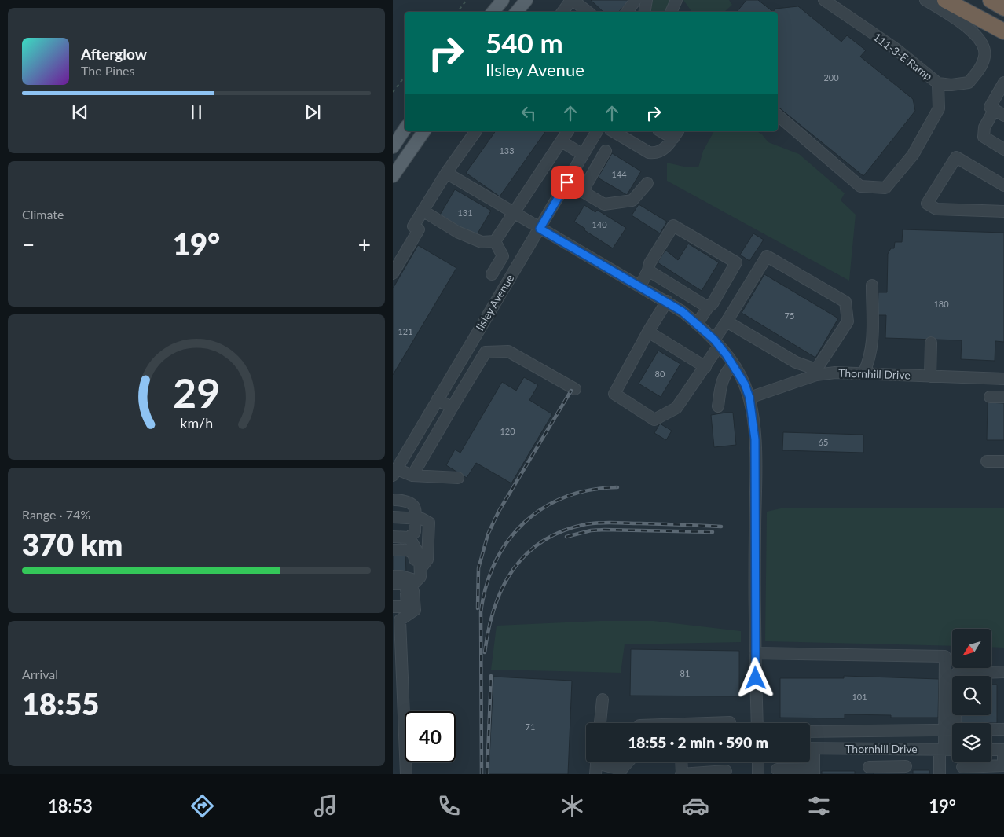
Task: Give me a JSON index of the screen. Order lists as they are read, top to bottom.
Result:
{
  "streets": {
    "street": ["111-3-E Ramp", "Ilsley Avenue", "Thornhill Drive"]
  },
  "house_numbers": [
    "200",
    "133",
    "144",
    "131",
    "140",
    "180",
    "75",
    "121",
    "80",
    "120",
    "65",
    "81",
    "101",
    "71"
  ],
  "north": "bottom left",
  "page": {
    "turn": ["540 m", "Ilsley Avenue"],
    "song": ["Afterglow", "The Pines"],
    "tile": [
      "Climate",
      ["Range · 74%", "370 km"],
      ["Arrival", "18:55"]
    ],
    "heat": ["−", "19°", "+"],
    "limit": "40",
    "trip": "18:55 · 2 min · 590 m",
    "tabs": ["18:53", "19°"],
    "gauge": ["29", "km/h"]
  }
}
